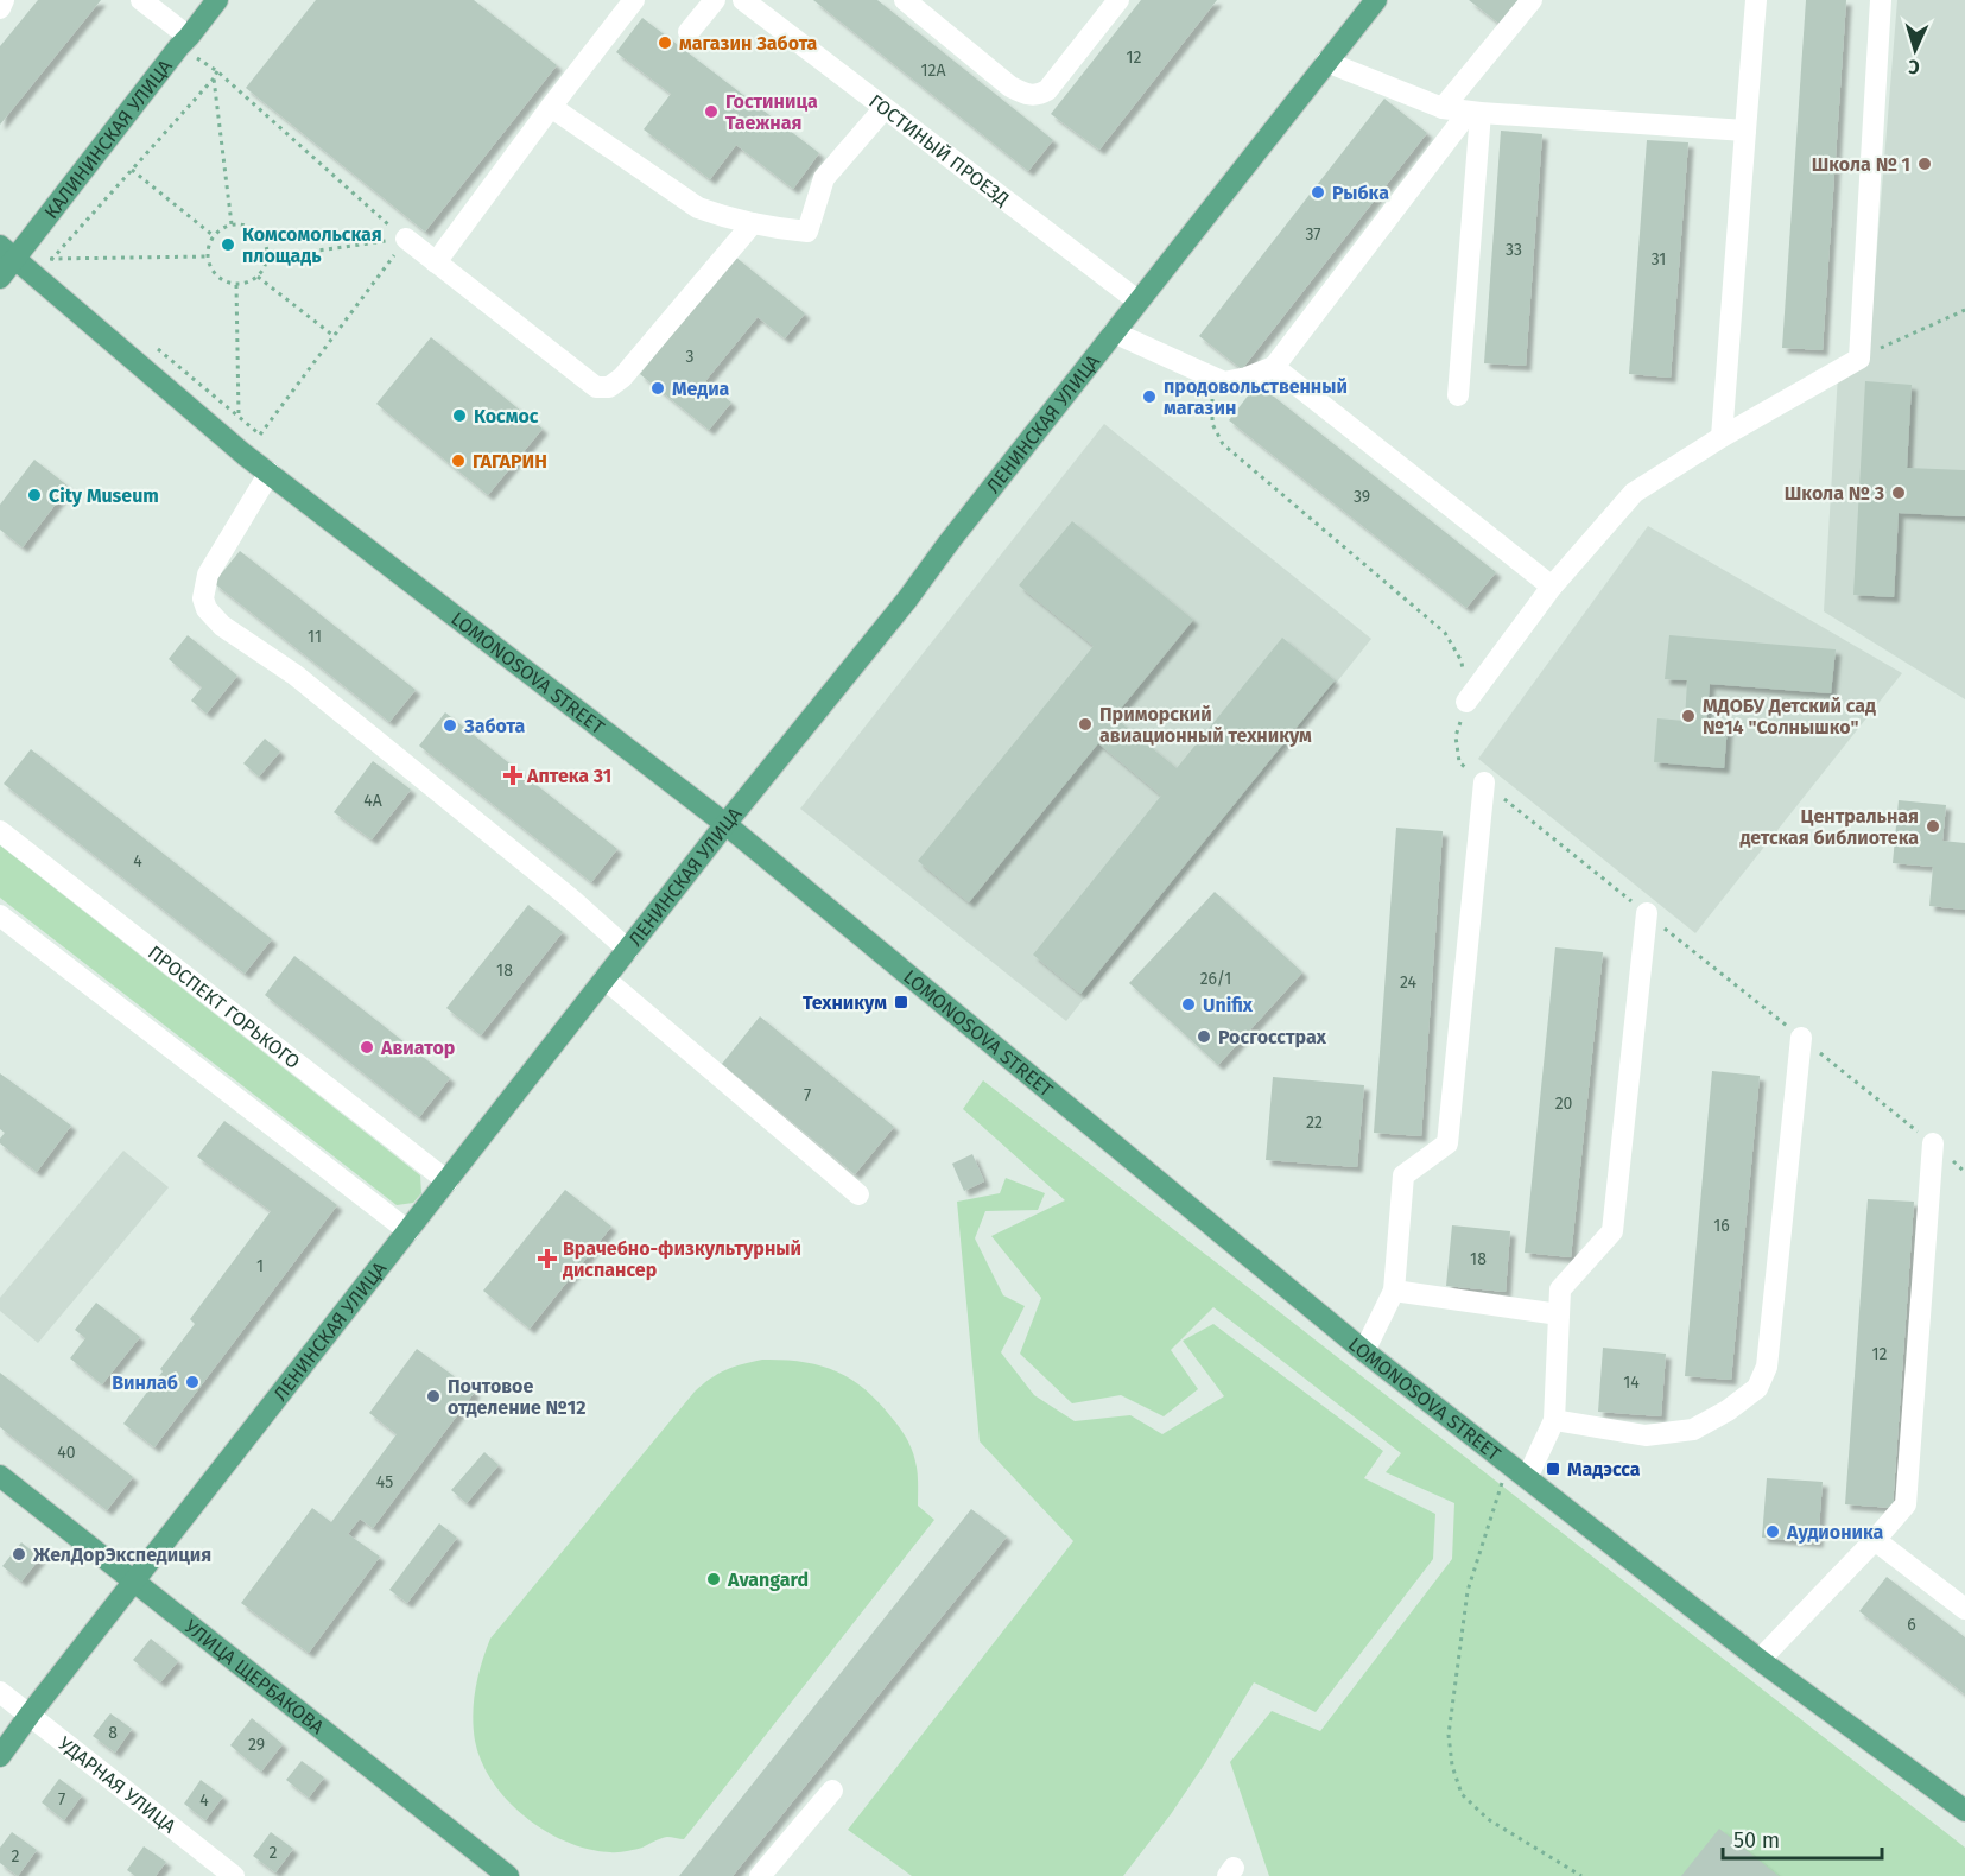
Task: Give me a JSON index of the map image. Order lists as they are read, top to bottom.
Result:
{
  "streets": {
    "main road": [
      "КАЛИНИНСКАЯ УЛИЦА",
      "ЛЕНИНСКАЯ УЛИЦА",
      "LOMONOSOVA STREET",
      "УЛИЦА ЩЕРБАКОВА"
    ],
    "street": ["ГОСТИНЫЙ ПРОЕЗД", "ПРОСПЕКТ ГОРЬКОГО", "УДАРНАЯ УЛИЦА"]
  },
  "crossings": [
    ["КАЛИНИНСКАЯ УЛИЦА", "LOMONOSOVA STREET"],
    ["ГОСТИНЫЙ ПРОЕЗД", "ЛЕНИНСКАЯ УЛИЦА"],
    ["ЛЕНИНСКАЯ УЛИЦА", "LOMONOSOVA STREET"],
    ["ЛЕНИНСКАЯ УЛИЦА", "ПРОСПЕКТ ГОРЬКОГО"],
    ["ЛЕНИНСКАЯ УЛИЦА", "УЛИЦА ЩЕРБАКОВА"],
    ["ЛЕНИНСКАЯ УЛИЦА", "УДАРНАЯ УЛИЦА"]
  ],
  "places": {
    "other": [
      "магазин Забота",
      "Гостиница Таежная",
      "Школа № 1",
      "Рыбка",
      "Комсомольская площадь",
      "Медиа",
      "продовольственный магазин",
      "Космос",
      "ГАГАРИН",
      "Школа № 3",
      "City Museum",
      "МДОБУ Детский сад №14 \"Солнышко\"",
      "Приморский авиационный техникум",
      "Забота",
      "Центральная детская библиотека",
      "Unifix",
      "Росгосстрах",
      "Авиатор",
      "Винлаб",
      "Почтовое отделение №12",
      "Аудионика",
      "ЖелДорЭкспедиция",
      "Avangard"
    ],
    "health": ["Аптека 31", "Врачебно-физкультурный диспансер"],
    "transit": ["Техникум", "Мадэсса"]
  },
  "house_numbers": [
    "12",
    "12А",
    "37",
    "33",
    "31",
    "3",
    "39",
    "11",
    "4А",
    "4",
    "18",
    "26/1",
    "24",
    "7",
    "20",
    "22",
    "16",
    "18",
    "1",
    "12",
    "14",
    "40",
    "45",
    "6",
    "8",
    "29",
    "7",
    "4",
    "2",
    "2"
  ],
  "scale_bar": "50 m",
  "north": "bottom"
}
